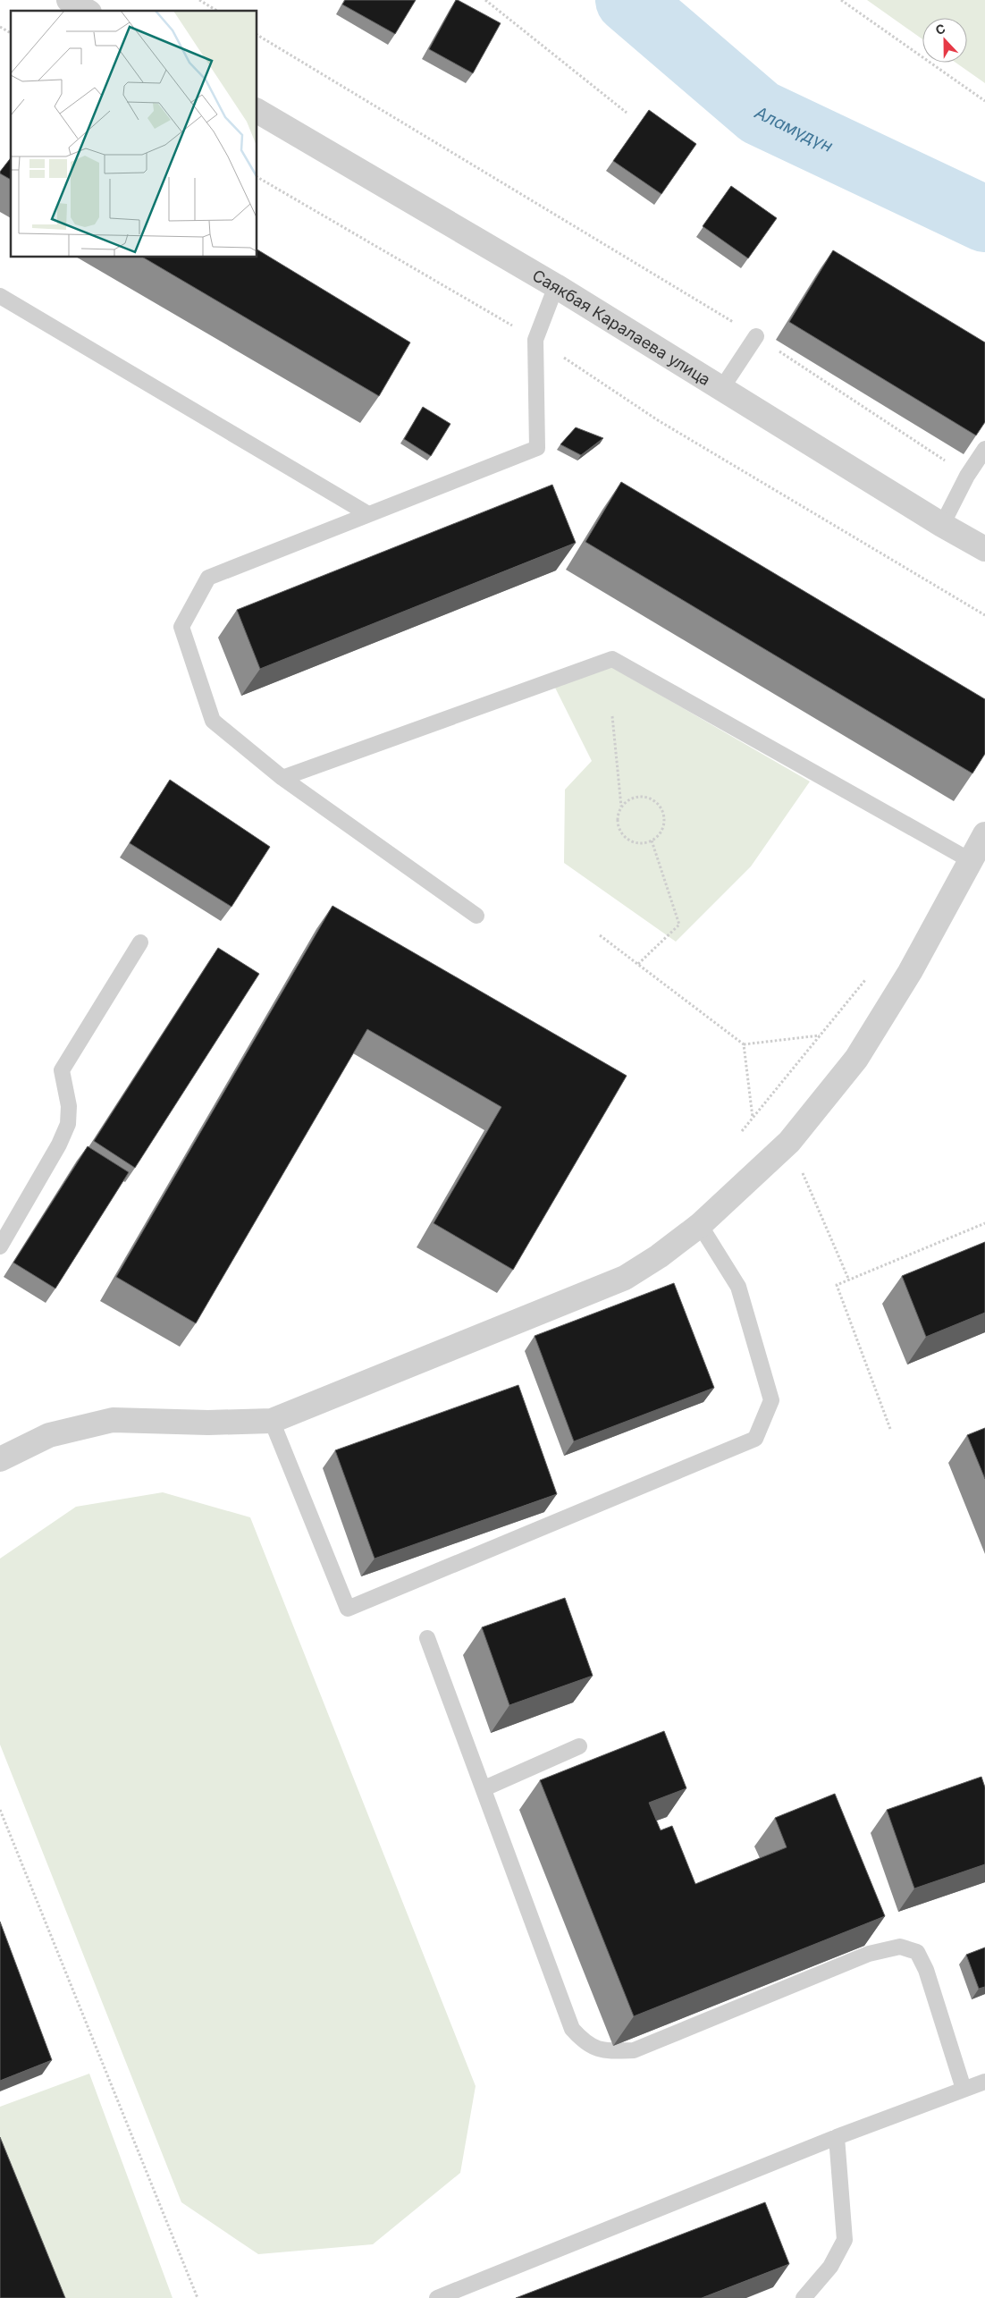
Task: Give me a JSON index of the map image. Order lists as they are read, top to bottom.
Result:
{
  "streets": {
    "street": ["Саякбая Каралаева улица"]
  },
  "water": ["Аламүдүн"],
  "north": "top"
}
